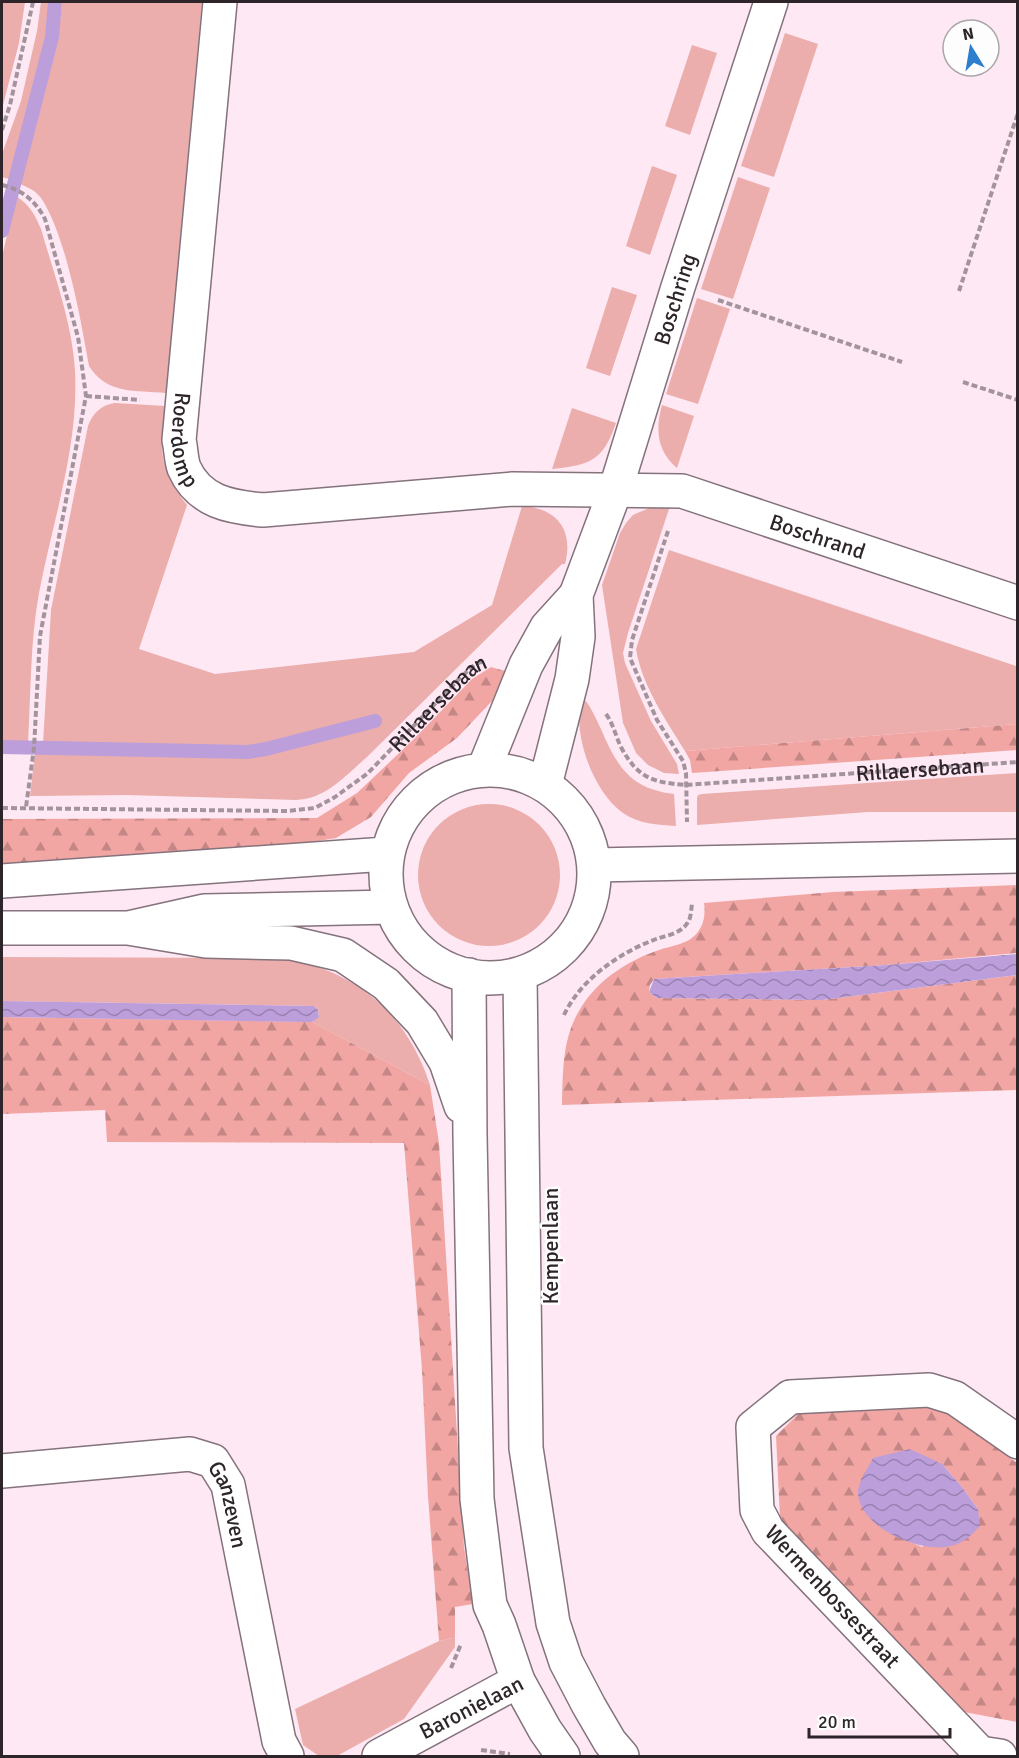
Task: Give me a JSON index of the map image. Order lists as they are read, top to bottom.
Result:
{
  "streets": {
    "street": [
      "Boschring",
      "Roerdomp",
      "Boschrand",
      "Kempenlaan",
      "Ganzeven",
      "Wermenbossestraat",
      "Baronielaan"
    ],
    "path": ["Rillaersebaan"]
  },
  "crossings": [
    ["Boschring", "Roerdomp"],
    ["Boschring", "Boschrand"],
    ["Boschring", "Rillaersebaan"],
    ["Boschring", "Kempenlaan"],
    ["Roerdomp", "Boschrand"],
    ["Kempenlaan", "Baronielaan"]
  ],
  "scale_bar": "20 m",
  "north": "top"
}
